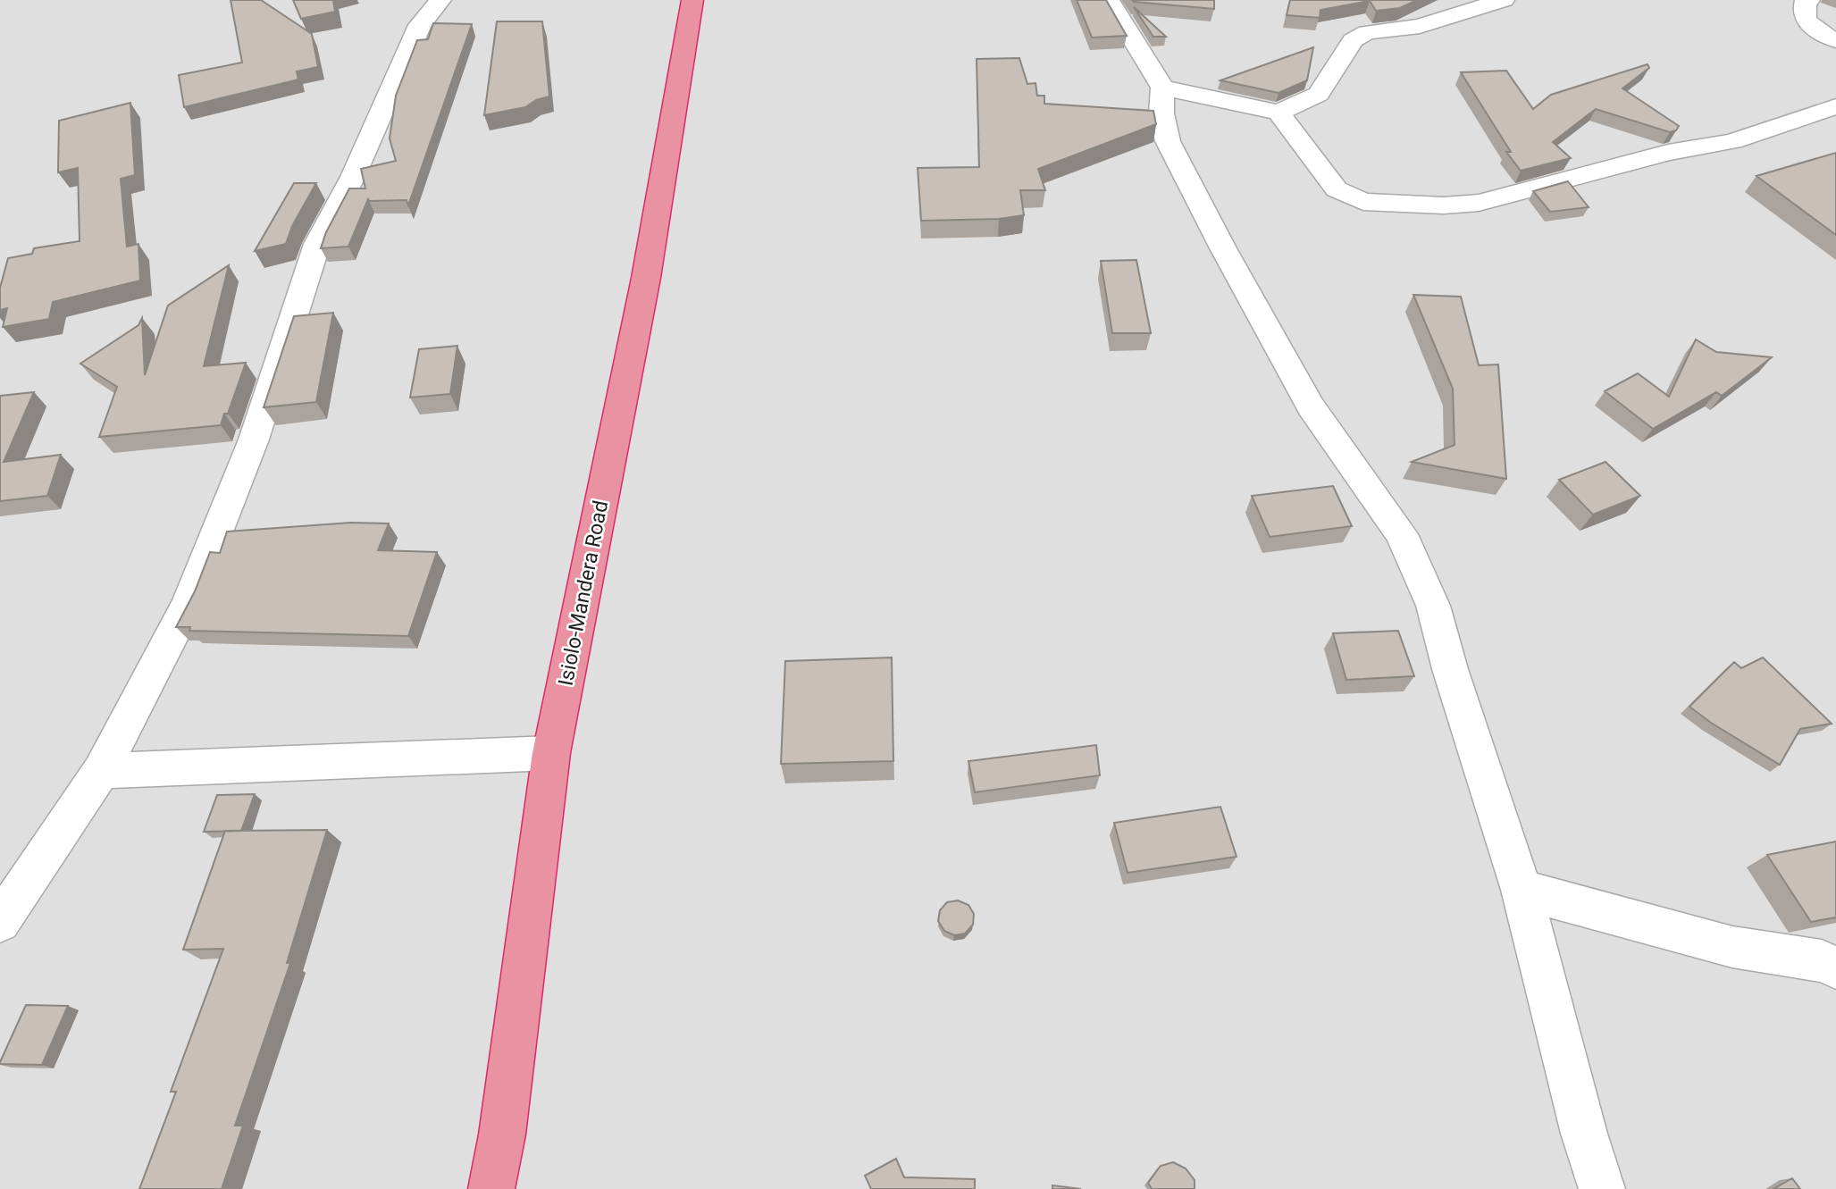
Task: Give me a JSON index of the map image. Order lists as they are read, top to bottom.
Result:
{
  "streets": {
    "highway": ["Isiolo-Mandera Road"]
  }
}
